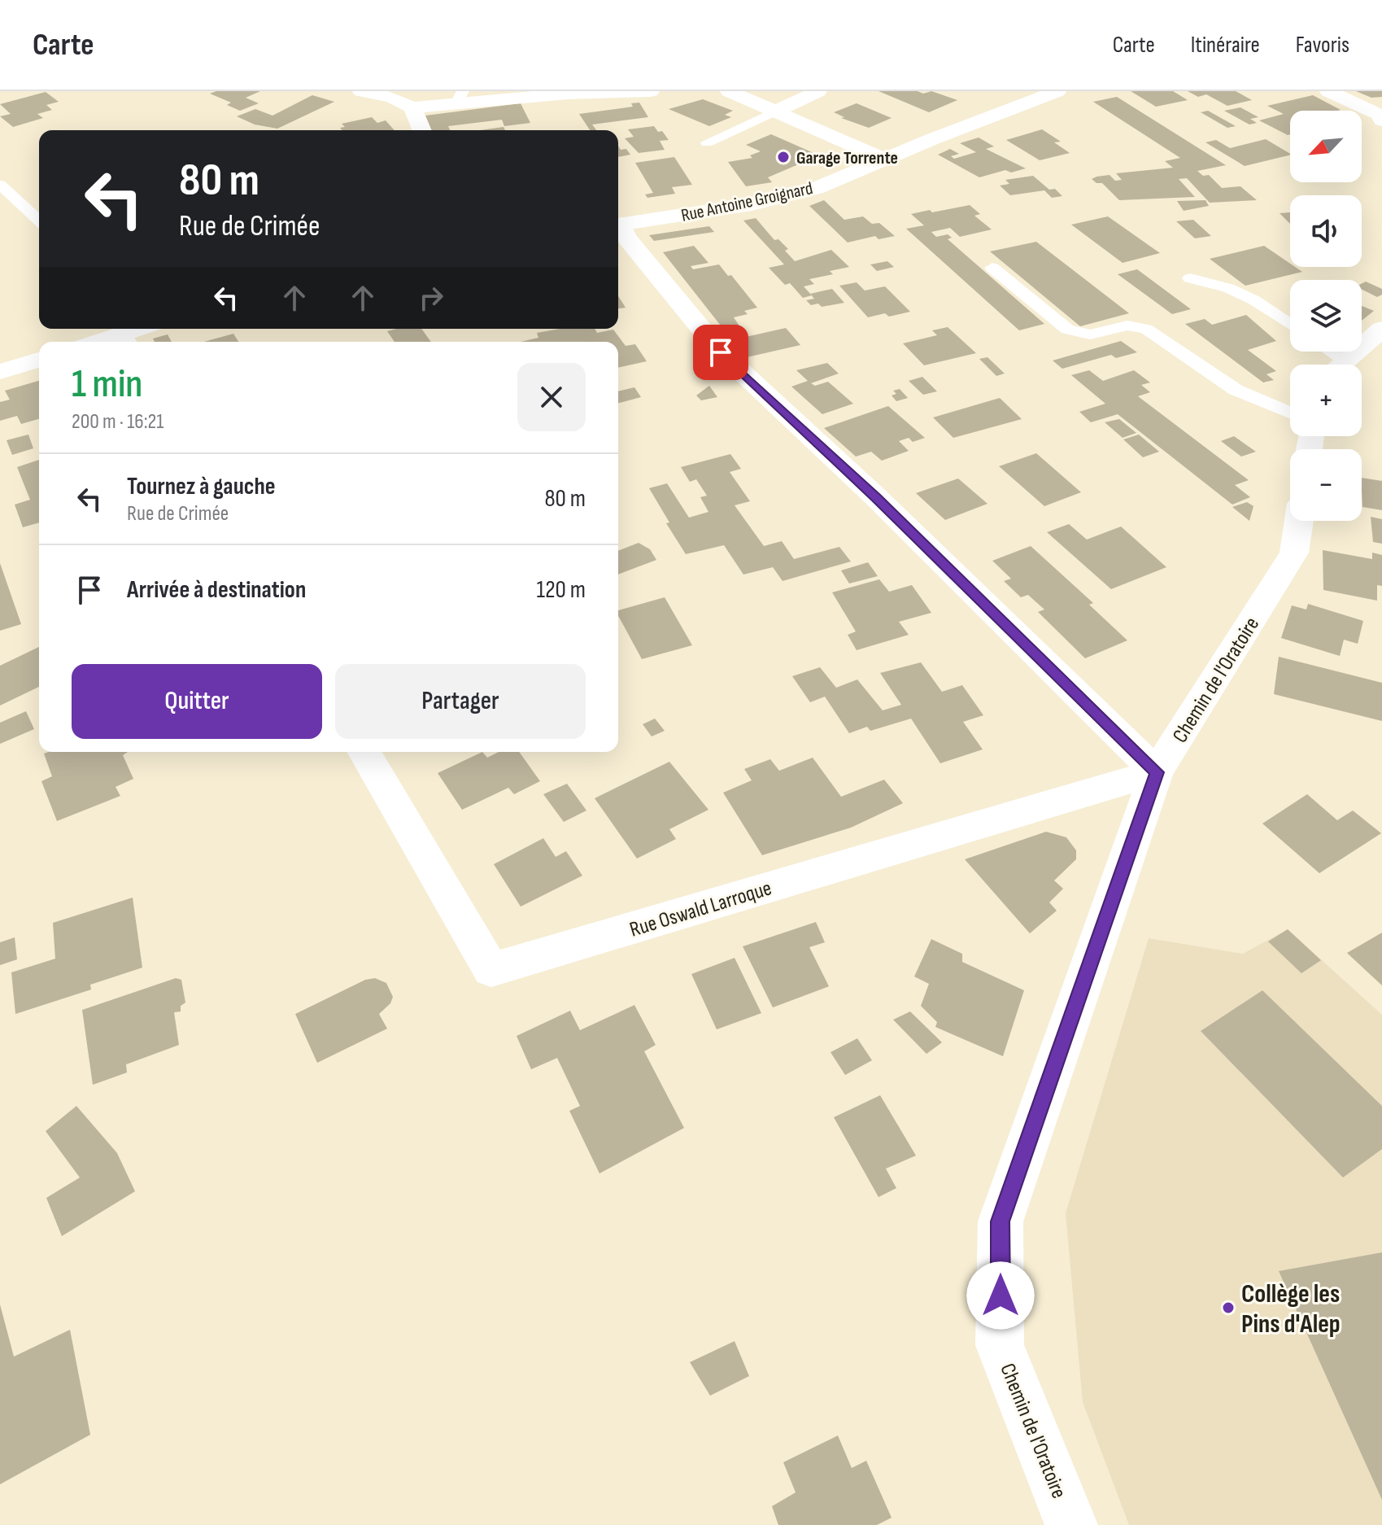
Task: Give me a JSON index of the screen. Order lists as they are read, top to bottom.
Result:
{
  "streets": {
    "street": ["Rue Antoine Groignard", "Chemin de l'Oratoire", "Rue Oswald Larroque"]
  },
  "crossings": [
    ["Chemin de l'Oratoire", "Rue Oswald Larroque"]
  ],
  "places": ["Garage Torrente", "Collège les Pins d'Alep"],
  "north": "bottom left",
  "page": {
    "header": "Carte",
    "nav": ["Carte", "Itinéraire", "Favoris"],
    "map_buttons": ["+", "−"],
    "turn": ["80 m", "Rue de Crimée"],
    "heading": ["1 min", "200 m · 16:21"],
    "list": [
      {
        "name": "Tournez à gauche",
        "note": "Rue de Crimée",
        "value": "80 m"
      },
      {
        "name": "Arrivée à destination",
        "value": "120 m"
      }
    ],
    "buttons": ["Quitter", "Partager"]
  }
}
